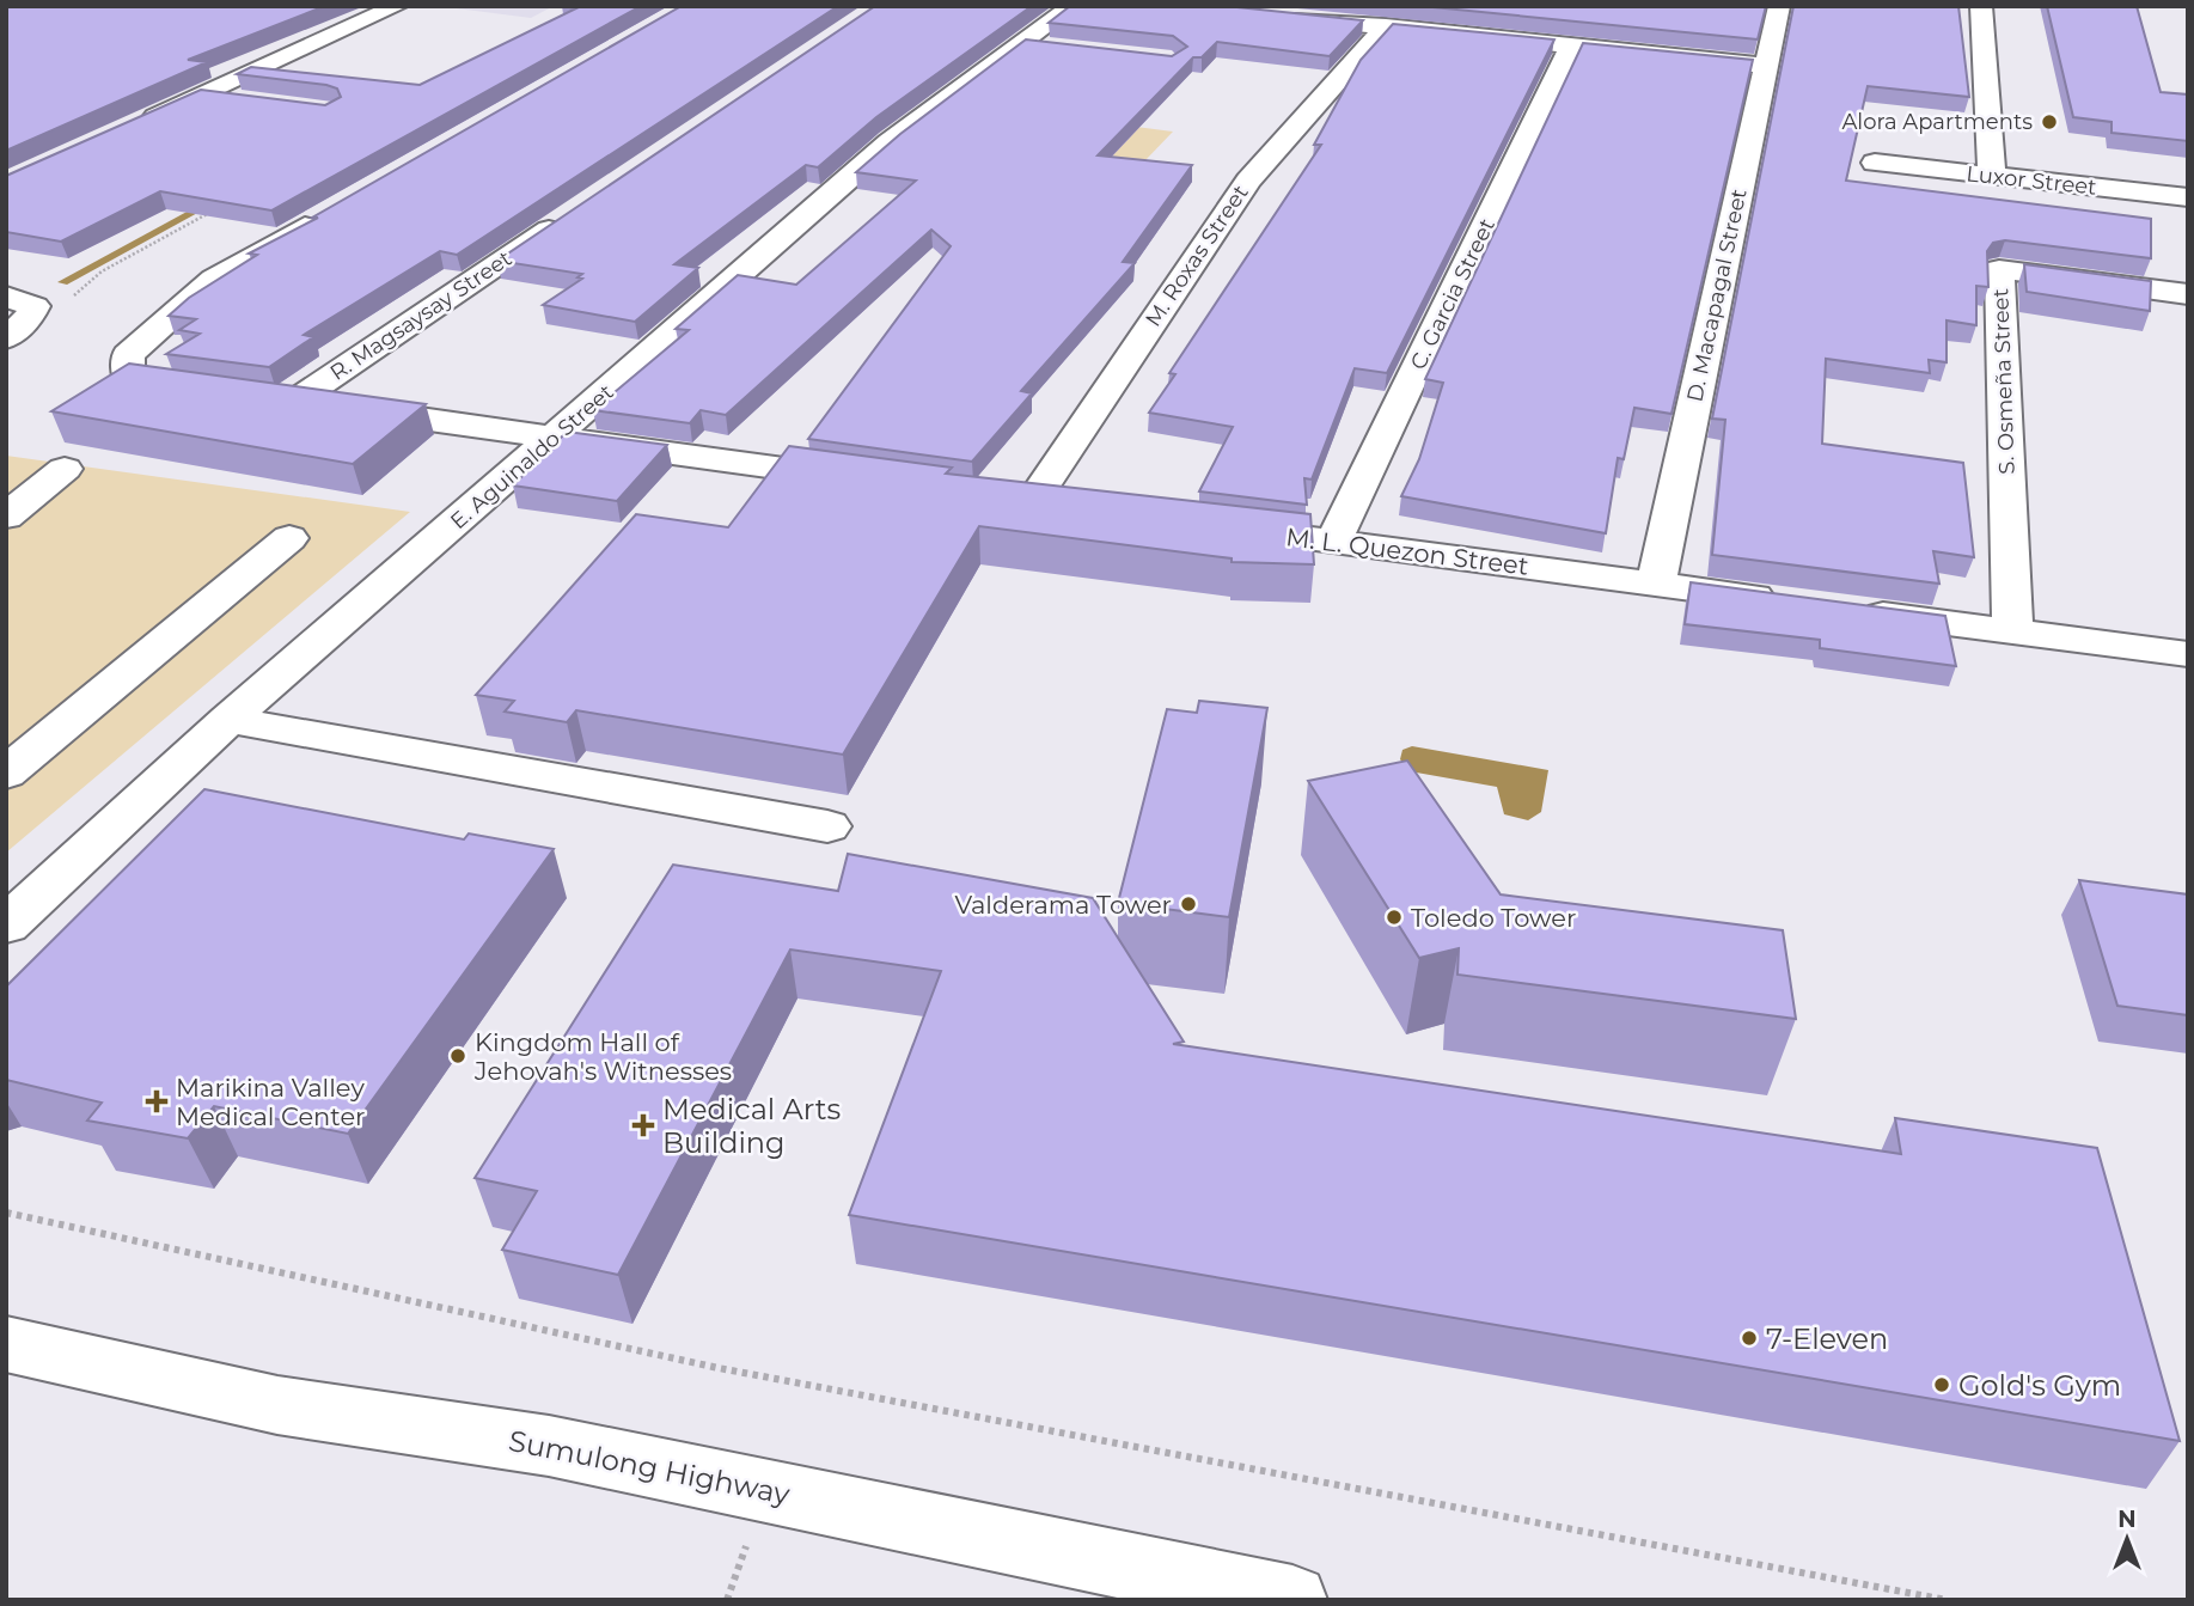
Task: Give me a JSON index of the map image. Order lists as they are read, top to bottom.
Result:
{
  "streets": {
    "street": [
      "Luxor Street",
      "M. Roxas Street",
      "C. Garcia Street",
      "D. Macapagal Street",
      "R. Magsaysay Street",
      "S. Osmeña Street",
      "E. Aguinaldo Street",
      "M. L. Quezon Street",
      "Sumulong Highway"
    ]
  },
  "crossings": [
    ["C. Garcia Street", "M. L. Quezon Street"],
    ["D. Macapagal Street", "M. L. Quezon Street"],
    ["R. Magsaysay Street", "E. Aguinaldo Street"]
  ],
  "places": {
    "other": [
      "Alora Apartments",
      "Valderama Tower",
      "Toledo Tower",
      "Kingdom Hall of Jehovah's Witnesses",
      "7-Eleven",
      "Gold's Gym"
    ],
    "health": ["Marikina Valley Medical Center", "Medical Arts Building"]
  },
  "north": "top"
}
